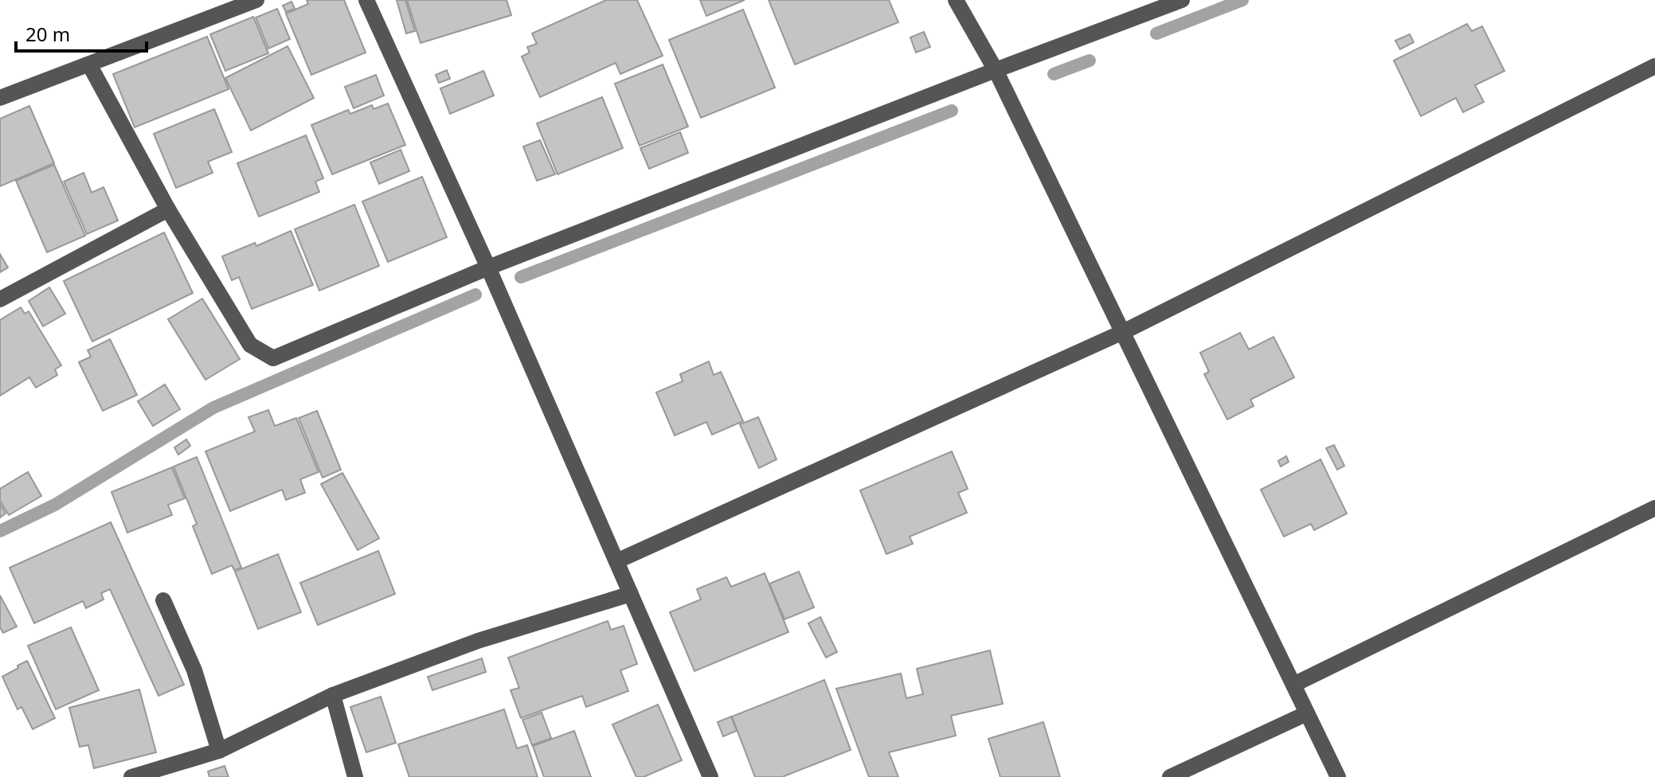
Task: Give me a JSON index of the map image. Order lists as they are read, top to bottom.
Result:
{
  "scale_bar": "20 m"
}
